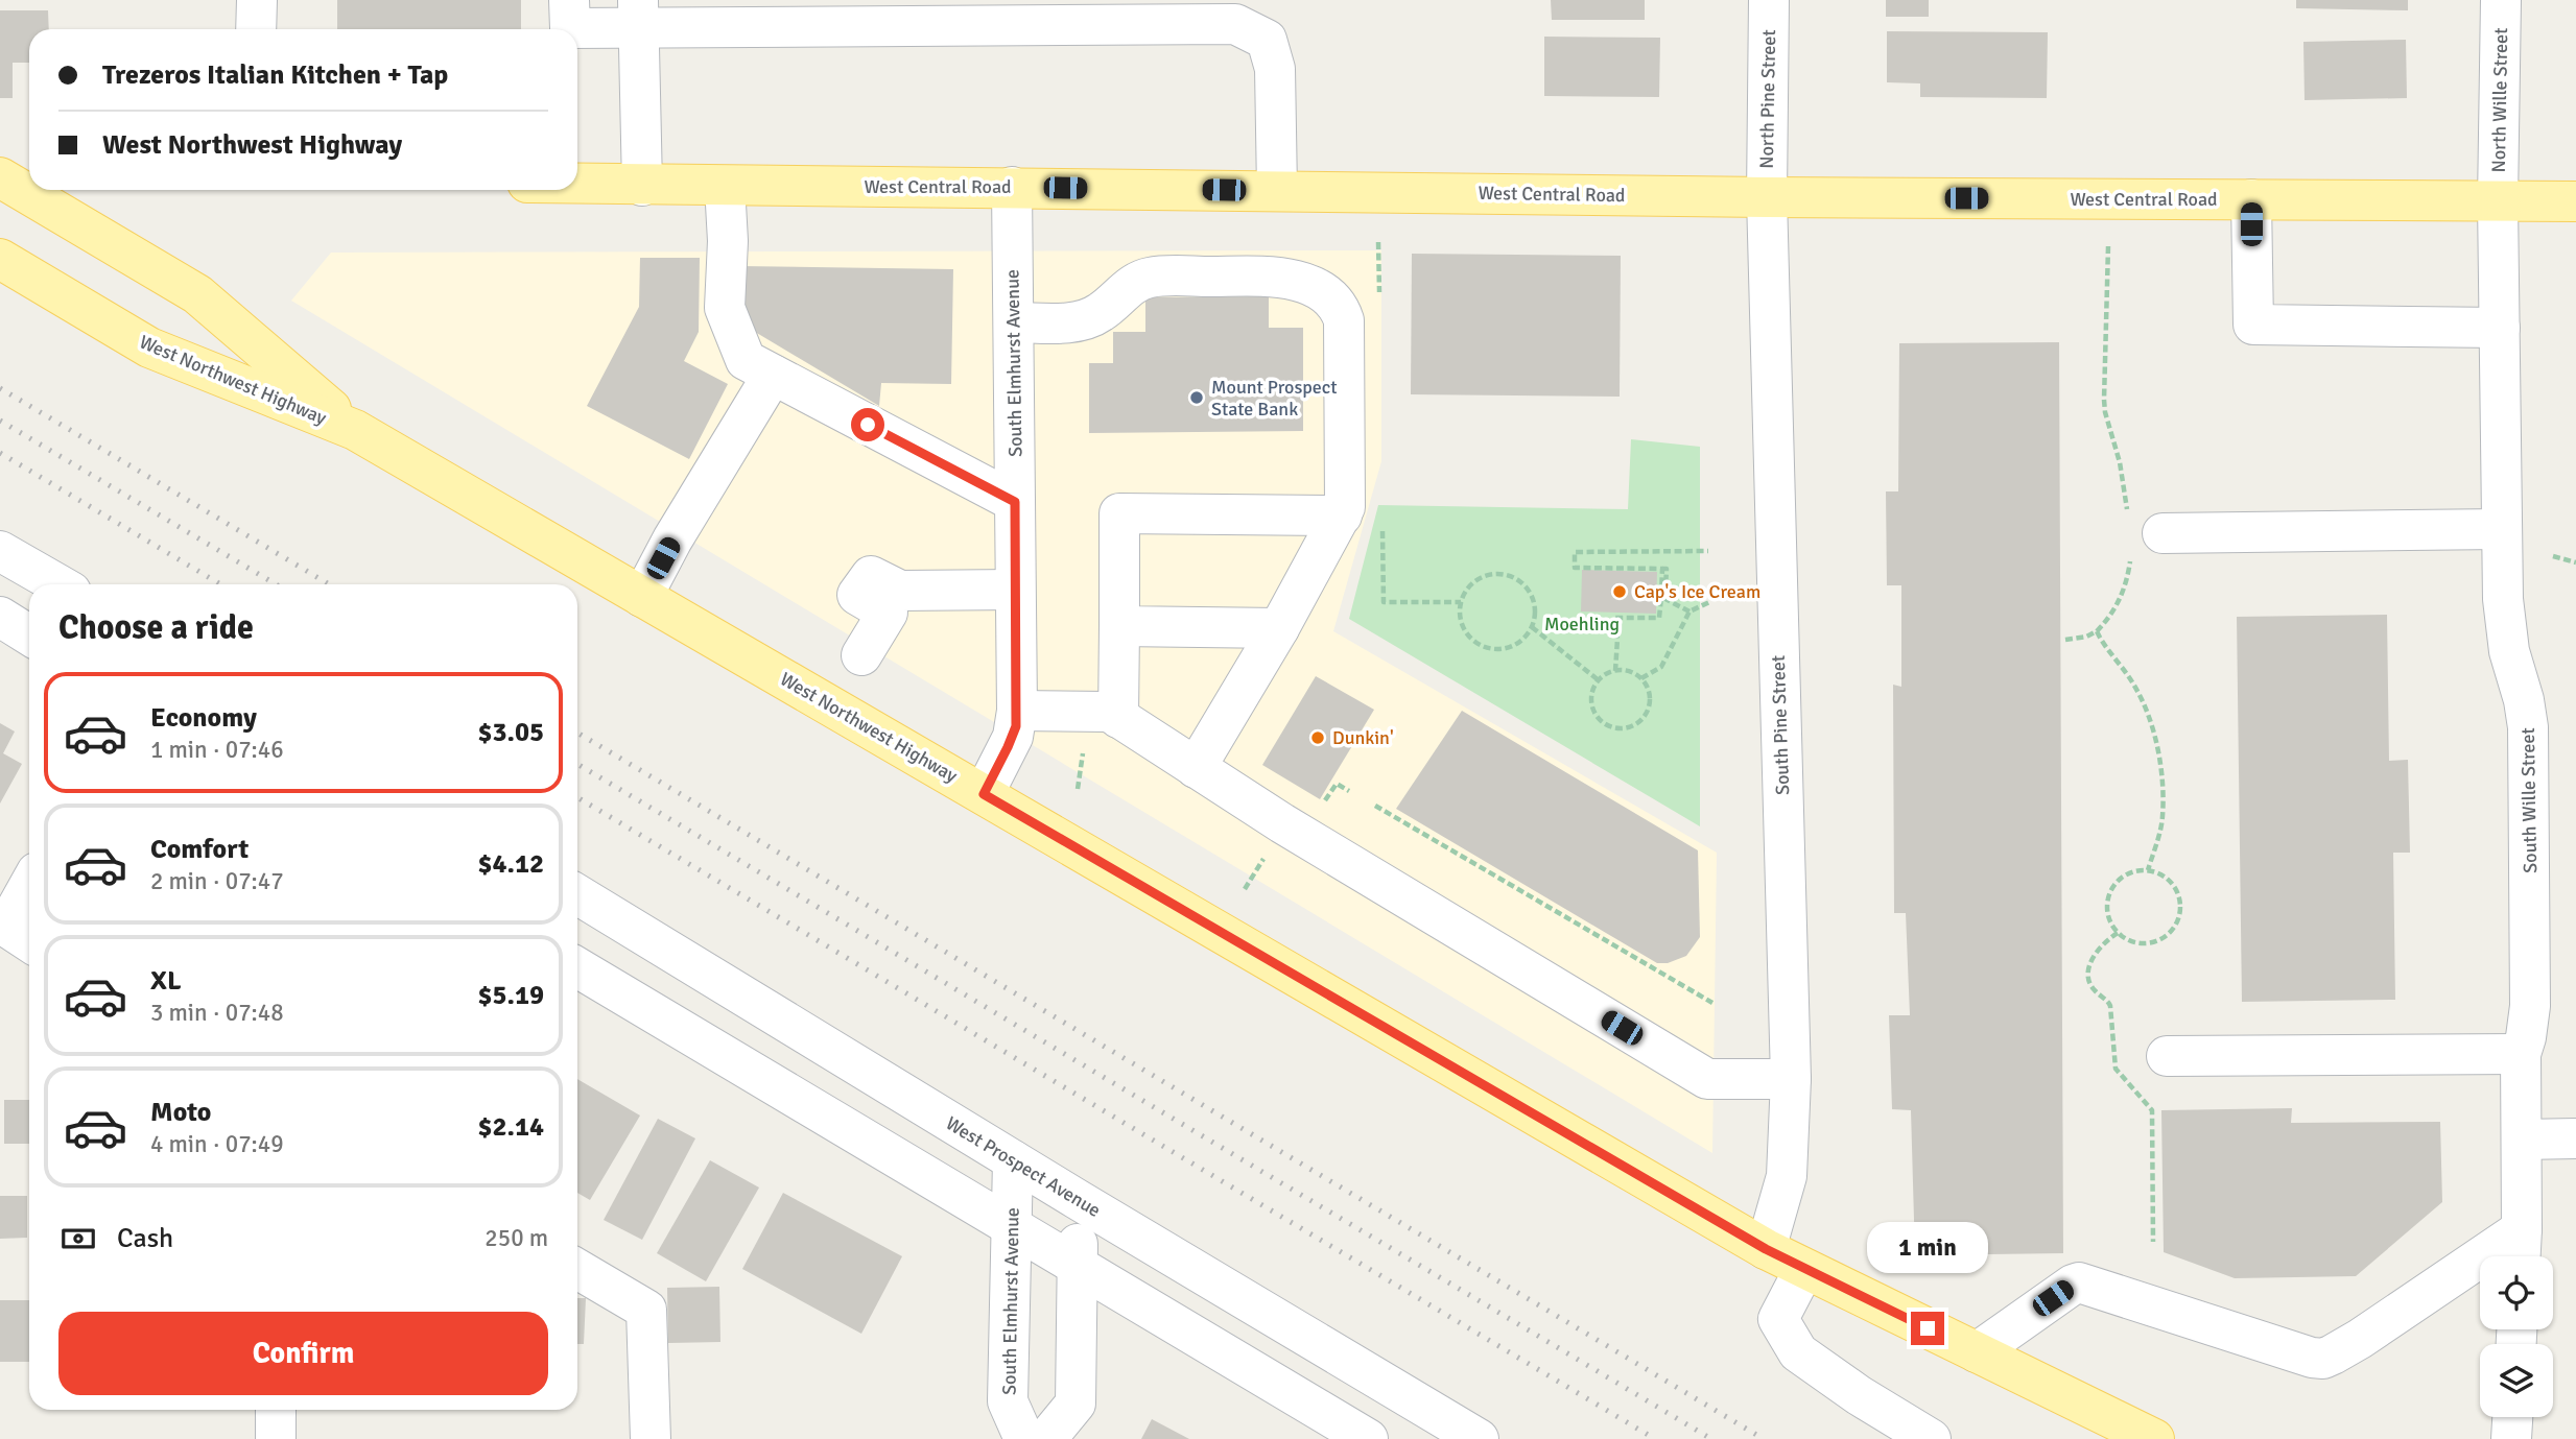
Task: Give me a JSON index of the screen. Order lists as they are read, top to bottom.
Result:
{
  "streets": {
    "main road": ["West Central Road", "West Northwest Highway"],
    "street": [
      "North Pine Street",
      "North Wille Street",
      "South Elmhurst Avenue",
      "South Pine Street",
      "South Wille Street",
      "West Prospect Avenue"
    ]
  },
  "crossings": [
    ["North Pine Street", "West Central Road"],
    ["North Pine Street", "South Pine Street"],
    ["North Wille Street", "West Central Road"],
    ["North Wille Street", "South Wille Street"],
    ["West Central Road", "South Elmhurst Avenue"],
    ["West Central Road", "South Pine Street"],
    ["West Central Road", "South Wille Street"],
    ["South Elmhurst Avenue", "West Northwest Highway"],
    ["South Elmhurst Avenue", "West Prospect Avenue"],
    ["West Northwest Highway", "South Pine Street"]
  ],
  "parks": ["Moehling"],
  "places": ["Mount Prospect State Bank", "Cap's Ice Cream", "Dunkin'"],
  "page": {
    "banner": ["Trezeros Italian Kitchen + Tap", "West Northwest Highway"],
    "heading": "Choose a ride",
    "list": [
      {
        "name": "Economy",
        "note": "1 min · 07:46",
        "value": "$3.05"
      },
      {
        "name": "Comfort",
        "note": "2 min · 07:47",
        "value": "$4.12"
      },
      {
        "name": "XL",
        "note": "3 min · 07:48",
        "value": "$5.19"
      },
      {
        "name": "Moto",
        "note": "4 min · 07:49",
        "value": "$2.14"
      }
    ],
    "pay": ["Cash", "250 m"],
    "bubble": "1 min",
    "buttons": "Confirm"
  }
}
